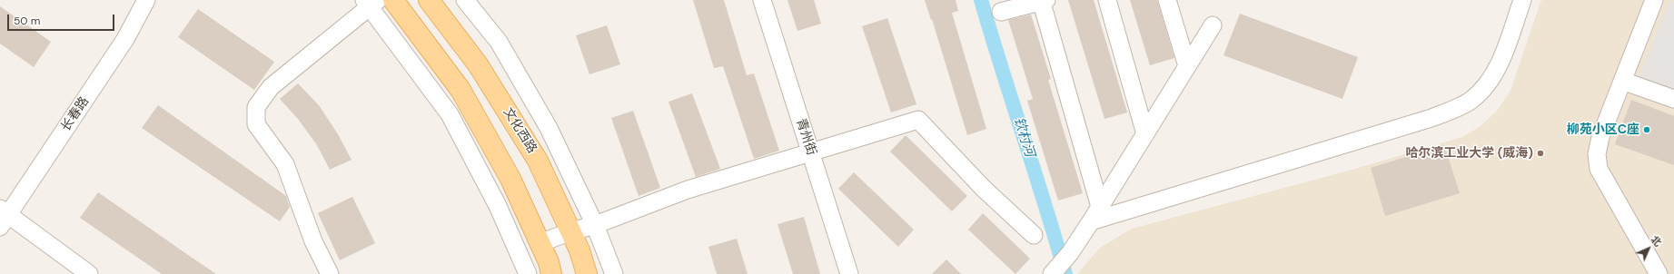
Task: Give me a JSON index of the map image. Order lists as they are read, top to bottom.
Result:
{
  "streets": {
    "main road": ["文化西路"],
    "street": ["长春路", "青州街"]
  },
  "water": ["钦村河"],
  "places": ["柳苑小区C座", "哈尔滨工业大学 (威海)"],
  "scale_bar": "50 m",
  "north": "top right"
}
